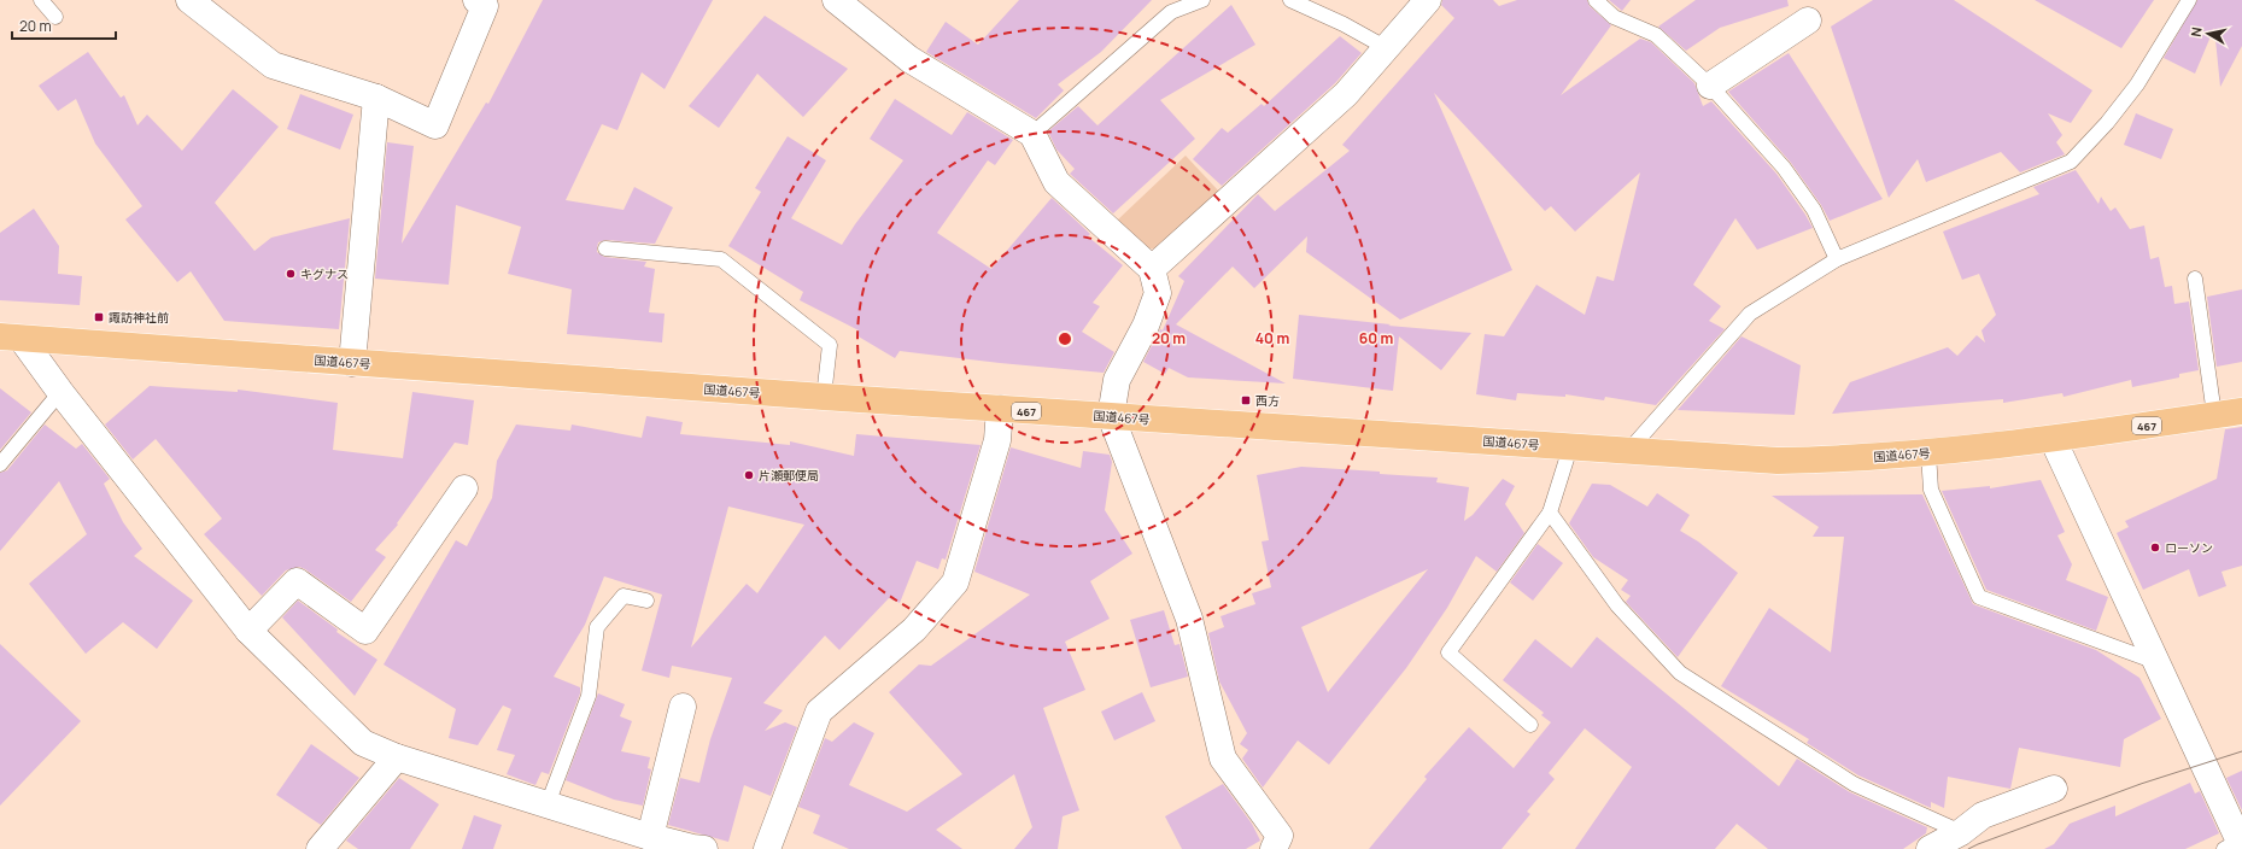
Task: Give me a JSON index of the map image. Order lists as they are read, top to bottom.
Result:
{
  "streets": {
    "highway": ["国道467号", "467"]
  },
  "places": {
    "other": ["キグナス", "片瀬郵便局", "ローソン"],
    "transit": ["諏訪神社前", "西方"]
  },
  "scale_bar": "20 m",
  "north": "left",
  "rings": ["20 m", "40 m", "60 m"]
}
